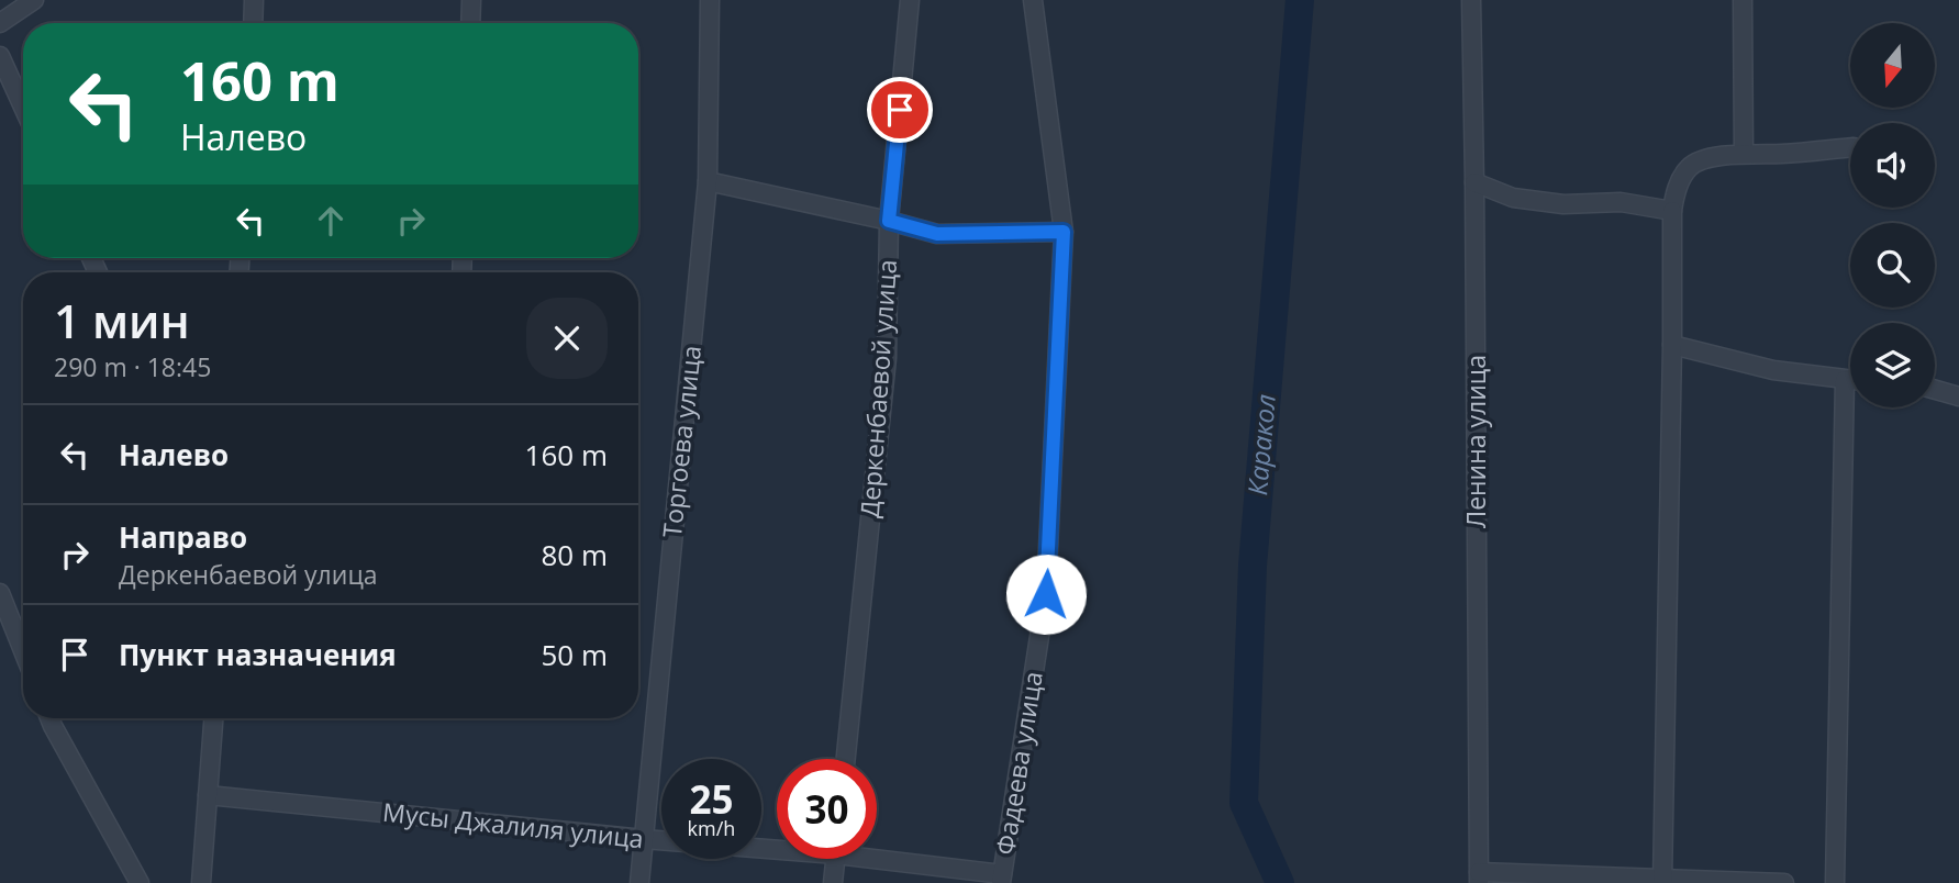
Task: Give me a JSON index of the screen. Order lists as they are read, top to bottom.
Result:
{
  "streets": {
    "street": [
      "Деркенбаевой улица",
      "Торгоева улица",
      "Ленина улица",
      "Фадеева улица",
      "Мусы Джалиля улица"
    ]
  },
  "crossings": [
    ["Торгоева улица", "Мусы Джалиля улица"],
    ["Фадеева улица", "Мусы Джалиля улица"]
  ],
  "water": ["Каракол"],
  "north": "bottom",
  "page": {
    "turn": ["160 m", "Налево"],
    "heading": ["1 мин", "290 m · 18:45"],
    "list": [
      {
        "name": "Налево",
        "value": "160 m"
      },
      {
        "name": "Направо",
        "note": "Деркенбаевой улица",
        "value": "80 m"
      },
      {
        "name": "Пункт назначения",
        "value": "50 m"
      }
    ],
    "speed": "25 km/h",
    "limit": "30"
  }
}
